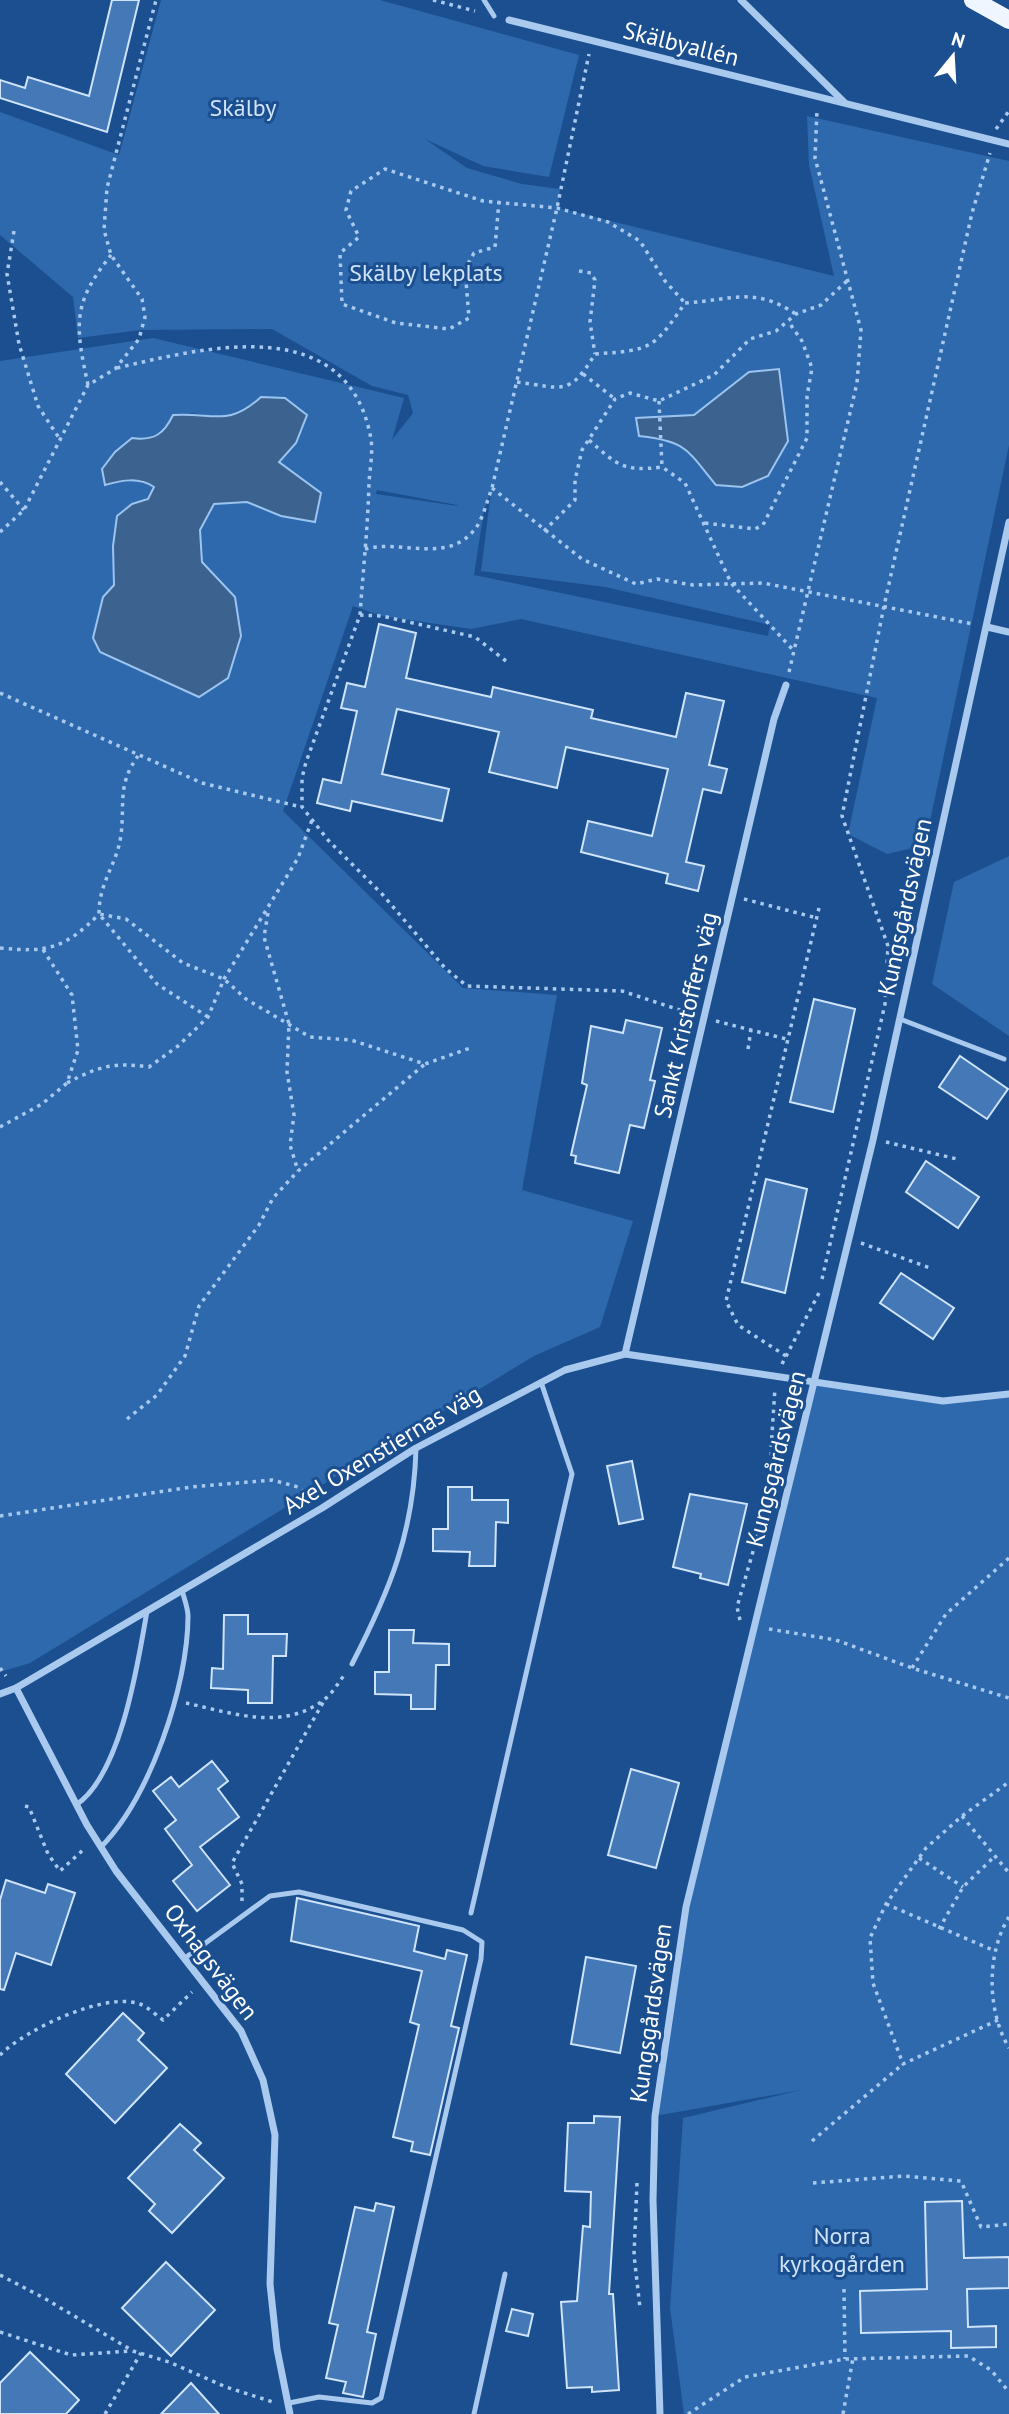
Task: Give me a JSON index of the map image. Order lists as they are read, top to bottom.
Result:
{
  "streets": {
    "street": [
      "Skälbyallén",
      "Kungsgårdsvägen",
      "Sankt Kristoffers väg",
      "Axel Oxenstiernas väg",
      "Oxhagsvägen"
    ]
  },
  "crossings": [
    ["Kungsgårdsvägen", "Axel Oxenstiernas väg"],
    ["Sankt Kristoffers väg", "Axel Oxenstiernas väg"],
    ["Axel Oxenstiernas väg", "Oxhagsvägen"]
  ],
  "parks": ["Skälby", "Skälby lekplats", "Norra kyrkogården"],
  "north": "top"
}
